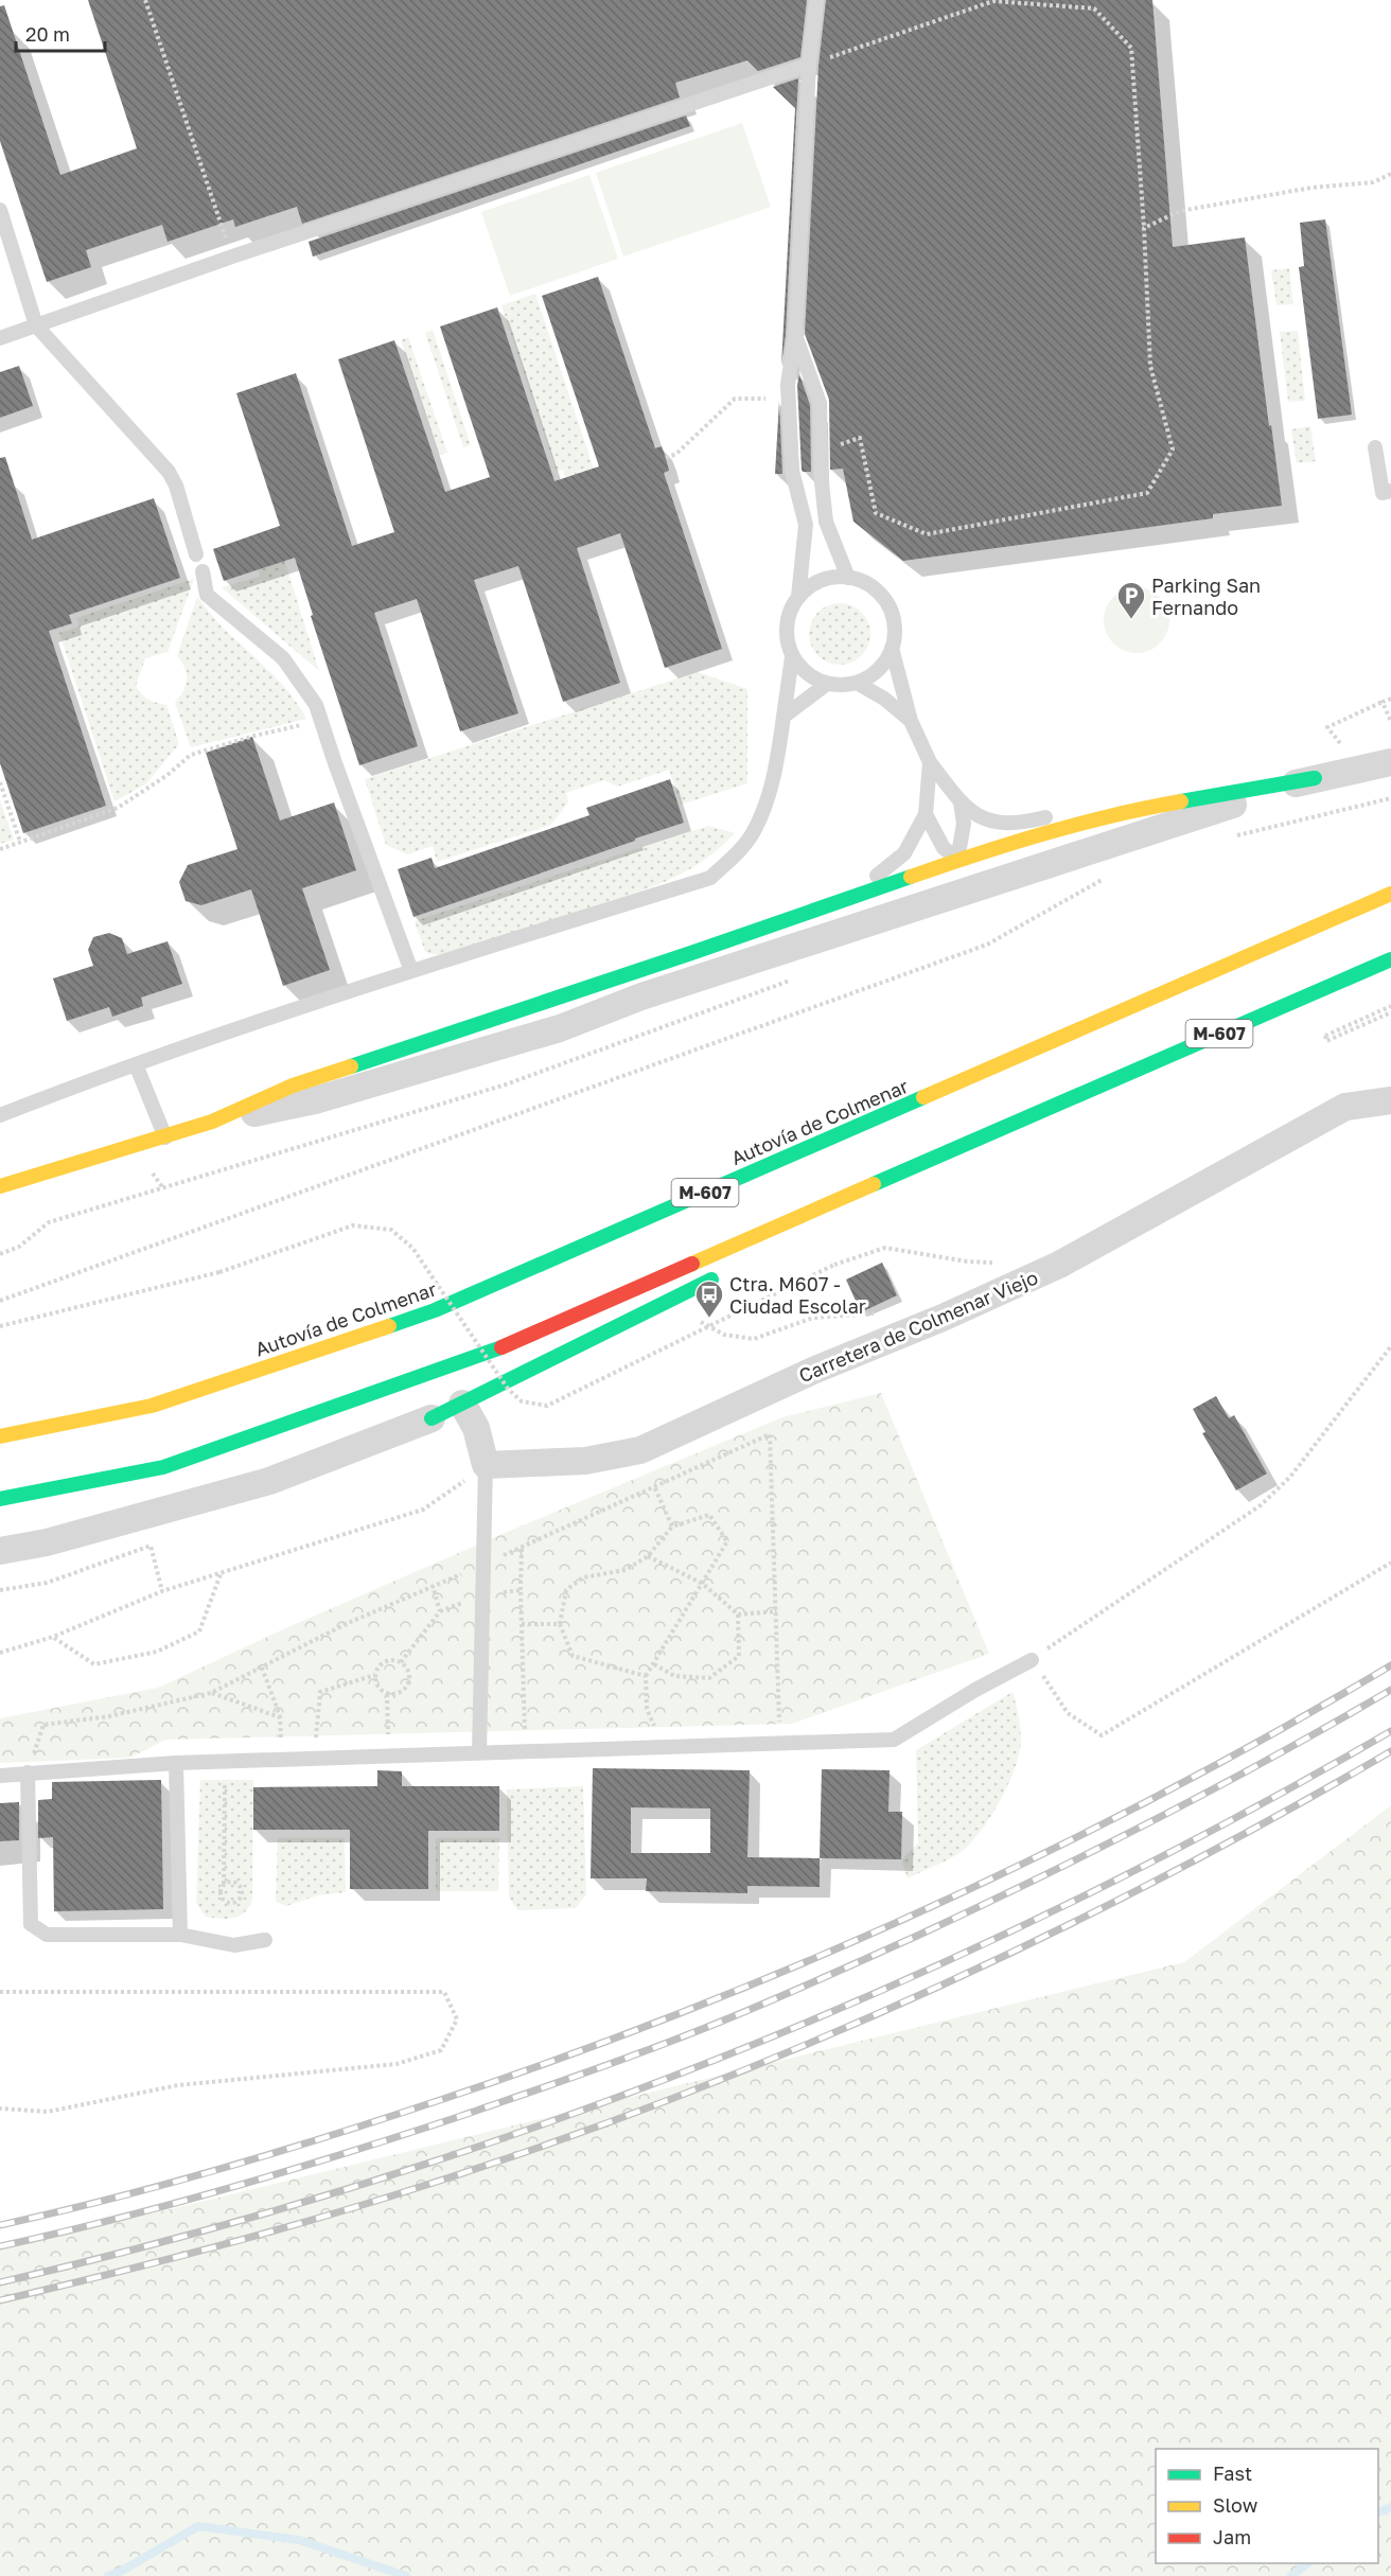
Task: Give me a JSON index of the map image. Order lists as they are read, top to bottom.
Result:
{
  "streets": {
    "main road": ["M-607", "Autovía de Colmenar"],
    "street": ["Carretera de Colmenar Viejo"]
  },
  "places": {
    "parking": ["Parking San Fernando"],
    "bus stop": ["Ctra. M607 - Ciudad Escolar"]
  },
  "legend": ["Fast", "Slow", "Jam"],
  "scale_bar": "20 m"
}
